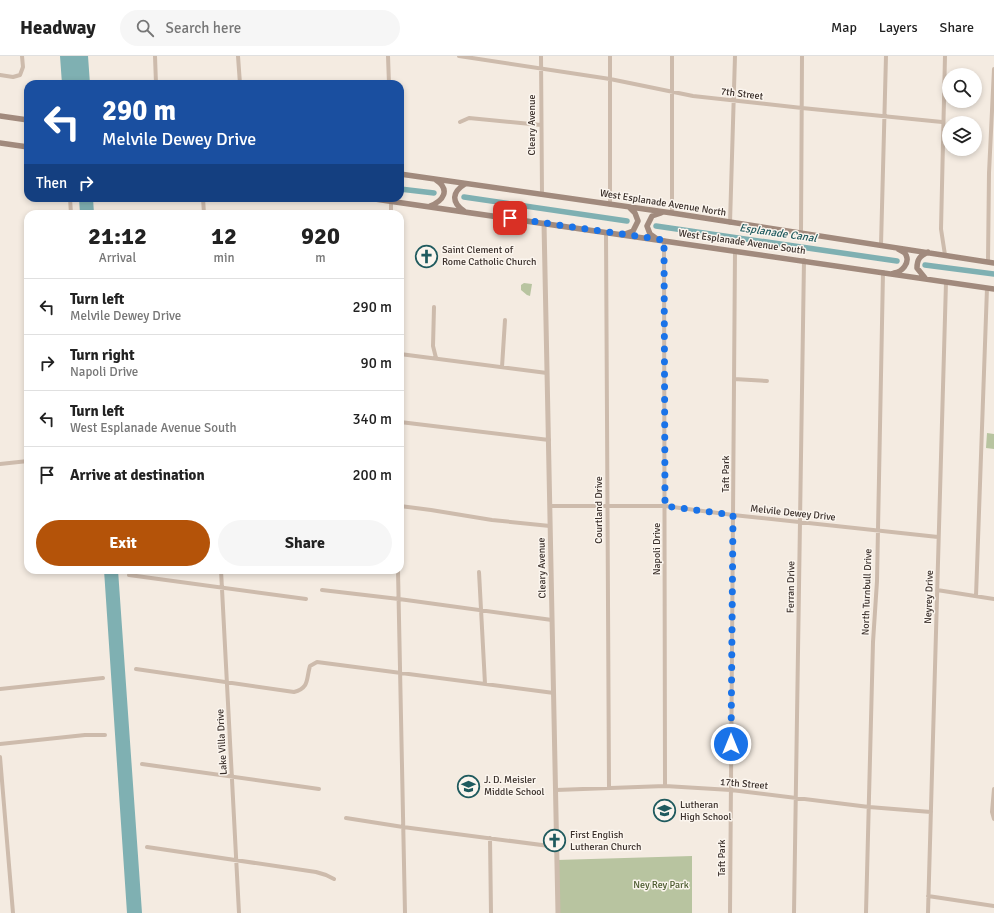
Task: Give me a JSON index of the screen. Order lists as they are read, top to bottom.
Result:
{
  "streets": {
    "main road": ["West Esplanade Avenue North", "West Esplanade Avenue South"],
    "street": [
      "7th Street",
      "Cleary Avenue",
      "Taft Park",
      "Courtland Drive",
      "Melvile Dewey Drive",
      "Napoli Drive",
      "Ferran Drive",
      "North Turnbull Drive",
      "Neyrey Drive",
      "Lake Villa Drive",
      "17th Street"
    ]
  },
  "crossings": [
    ["7th Street", "Cleary Avenue"],
    ["Cleary Avenue", "West Esplanade Avenue North"],
    ["Cleary Avenue", "West Esplanade Avenue South"],
    ["Cleary Avenue", "Melvile Dewey Drive"],
    ["Cleary Avenue", "17th Street"],
    ["West Esplanade Avenue South", "Taft Park"],
    ["West Esplanade Avenue South", "Courtland Drive"],
    ["West Esplanade Avenue South", "Napoli Drive"],
    ["West Esplanade Avenue South", "Ferran Drive"],
    ["West Esplanade Avenue South", "North Turnbull Drive"],
    ["West Esplanade Avenue South", "Neyrey Drive"],
    ["Taft Park", "Melvile Dewey Drive"],
    ["Taft Park", "17th Street"],
    ["Courtland Drive", "Melvile Dewey Drive"],
    ["Courtland Drive", "17th Street"],
    ["Melvile Dewey Drive", "Napoli Drive"],
    ["Melvile Dewey Drive", "Ferran Drive"],
    ["Melvile Dewey Drive", "North Turnbull Drive"],
    ["Melvile Dewey Drive", "Neyrey Drive"],
    ["Napoli Drive", "17th Street"],
    ["Ferran Drive", "17th Street"],
    ["North Turnbull Drive", "17th Street"],
    ["Neyrey Drive", "17th Street"]
  ],
  "water": ["Esplanade Canal"],
  "parks": ["Ney Rey Park"],
  "places": {
    "church": ["Saint Clement of Rome Catholic Church", "First English Lutheran Church"],
    "school or university": ["J. D. Meisler Middle School", "Lutheran High School"]
  },
  "page": {
    "header": "Headway",
    "search": "Search here",
    "nav": ["Map", "Layers", "Share"],
    "turn": ["290 m", "Melvile Dewey Drive"],
    "then": "Then",
    "eta": [
      "21:12",
      "Arrival",
      "12",
      "min",
      "920",
      "m"
    ],
    "list": [
      {
        "name": "Turn left",
        "note": "Melvile Dewey Drive",
        "value": "290 m"
      },
      {
        "name": "Turn right",
        "note": "Napoli Drive",
        "value": "90 m"
      },
      {
        "name": "Turn left",
        "note": "West Esplanade Avenue South",
        "value": "340 m"
      },
      {
        "name": "Arrive at destination",
        "value": "200 m"
      }
    ],
    "buttons": ["Exit", "Share"]
  }
}
